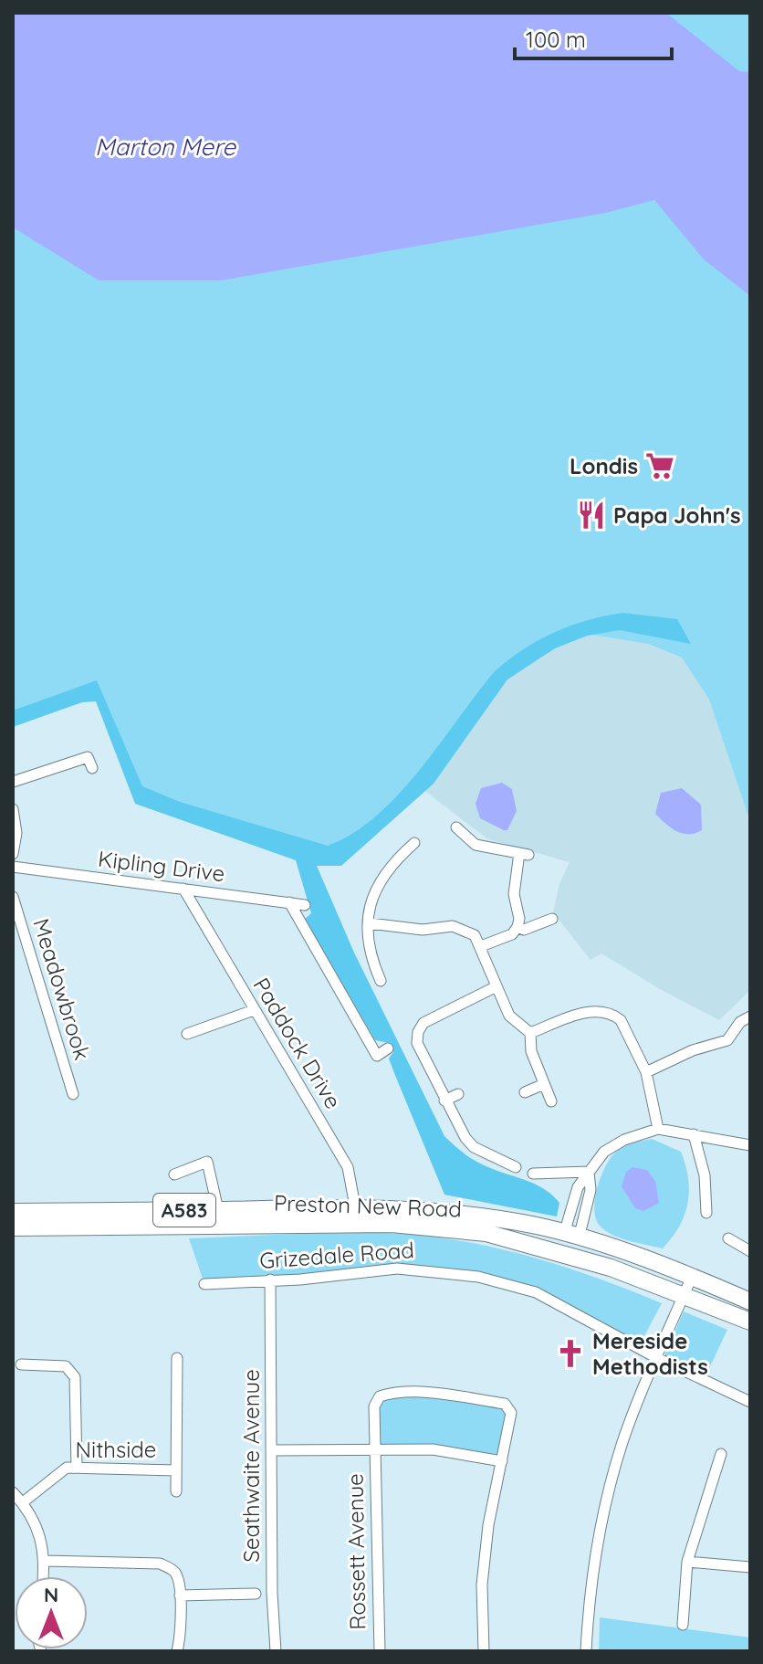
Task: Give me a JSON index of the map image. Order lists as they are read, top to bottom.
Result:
{
  "streets": {
    "highway": ["Preston New Road", "A583"],
    "street": [
      "Kipling Drive",
      "Meadowbrook",
      "Paddock Drive",
      "Grizedale Road",
      "Nithside",
      "Seathwaite Avenue",
      "Rossett Avenue"
    ]
  },
  "crossings": [
    ["Kipling Drive", "Paddock Drive"],
    ["Paddock Drive", "Preston New Road"],
    ["Grizedale Road", "Seathwaite Avenue"]
  ],
  "water": ["Marton Mere"],
  "places": {
    "supermarket": ["Londis"],
    "restaurant": ["Papa John's"],
    "church": ["Mereside Methodists"]
  },
  "scale_bar": "100 m",
  "north": "top"
}
